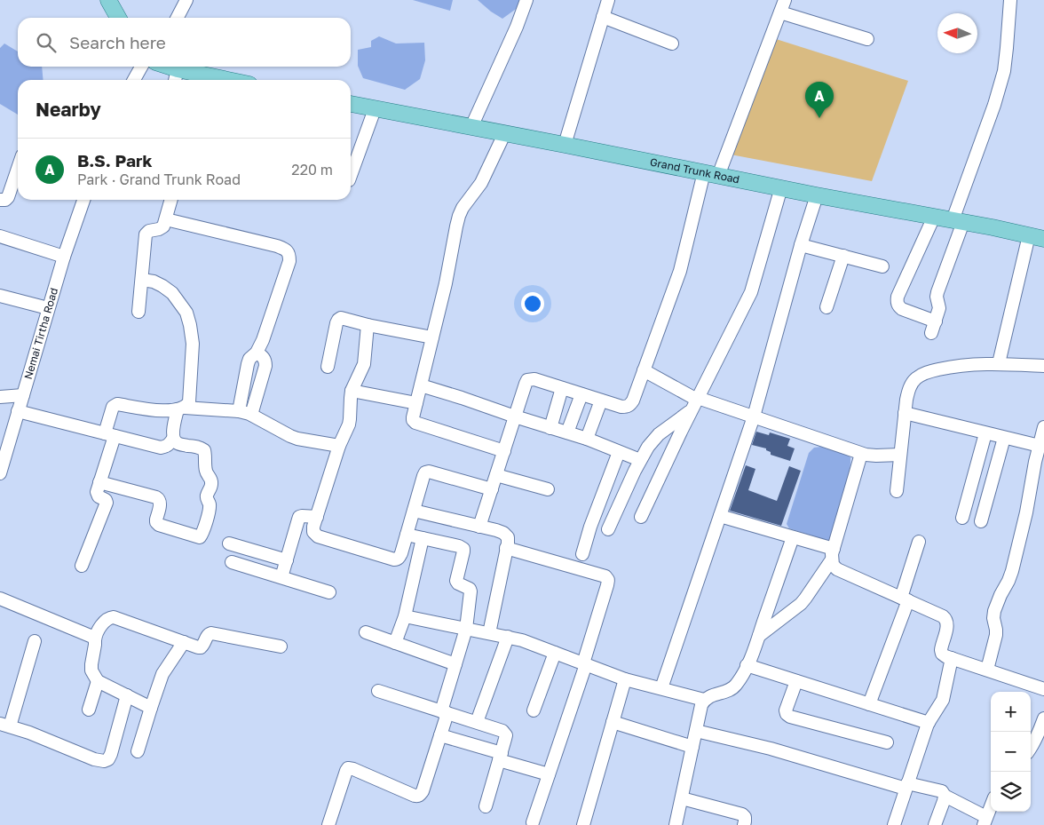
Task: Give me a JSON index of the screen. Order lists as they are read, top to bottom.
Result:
{
  "streets": {
    "main road": ["Grand Trunk Road"],
    "street": ["Nemai Tirtha Road"]
  },
  "north": "left",
  "page": {
    "search": "Search here",
    "heading": "Nearby",
    "pins": "A",
    "list": [
      {
        "mark": "A",
        "name": "B.S. Park",
        "note": "Park · Grand Trunk Road",
        "value": "220 m"
      }
    ],
    "map_buttons": ["+", "−"]
  }
}
